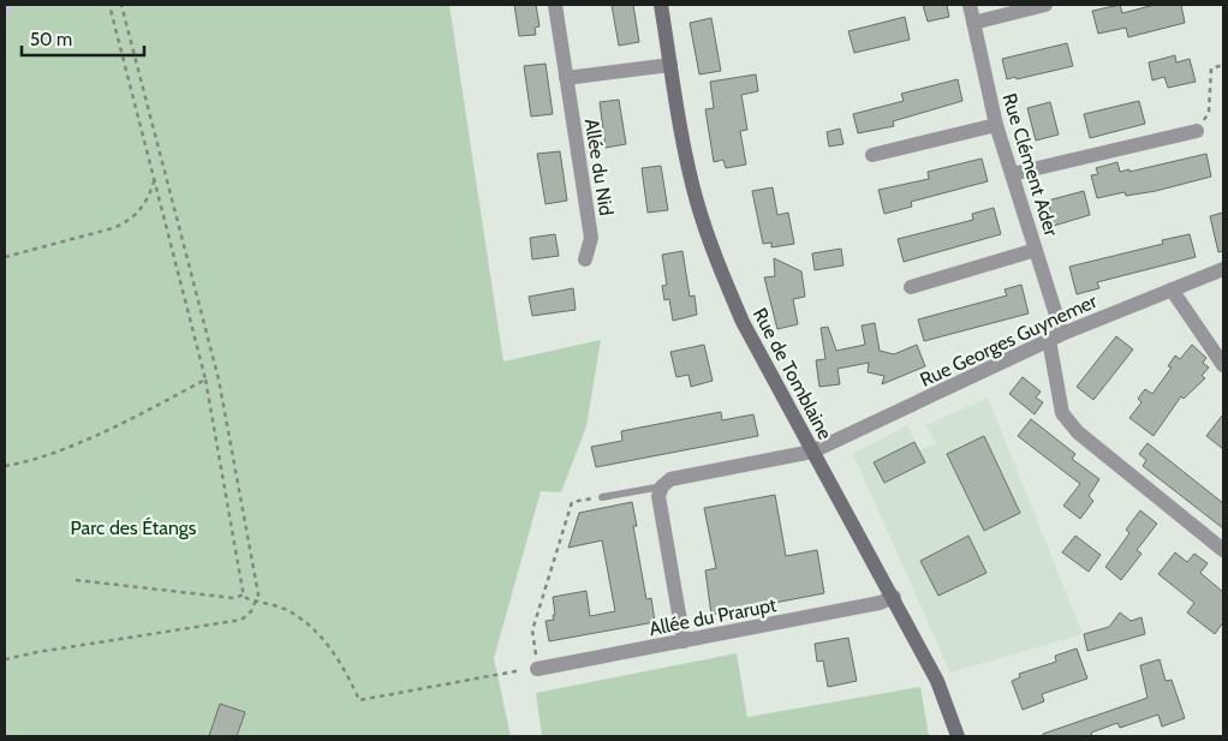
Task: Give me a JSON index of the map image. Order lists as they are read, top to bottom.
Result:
{
  "streets": {
    "main road": ["Rue de Tomblaine"],
    "street": [
      "Rue Clément Ader",
      "Allée du Nid",
      "Rue Georges Guynemer",
      "Allée du Prarupt"
    ]
  },
  "crossings": [
    ["Rue Clément Ader", "Rue Georges Guynemer"],
    ["Rue Georges Guynemer", "Rue de Tomblaine"],
    ["Rue de Tomblaine", "Allée du Prarupt"]
  ],
  "parks": ["Parc des Étangs"],
  "scale_bar": "50 m"
}
